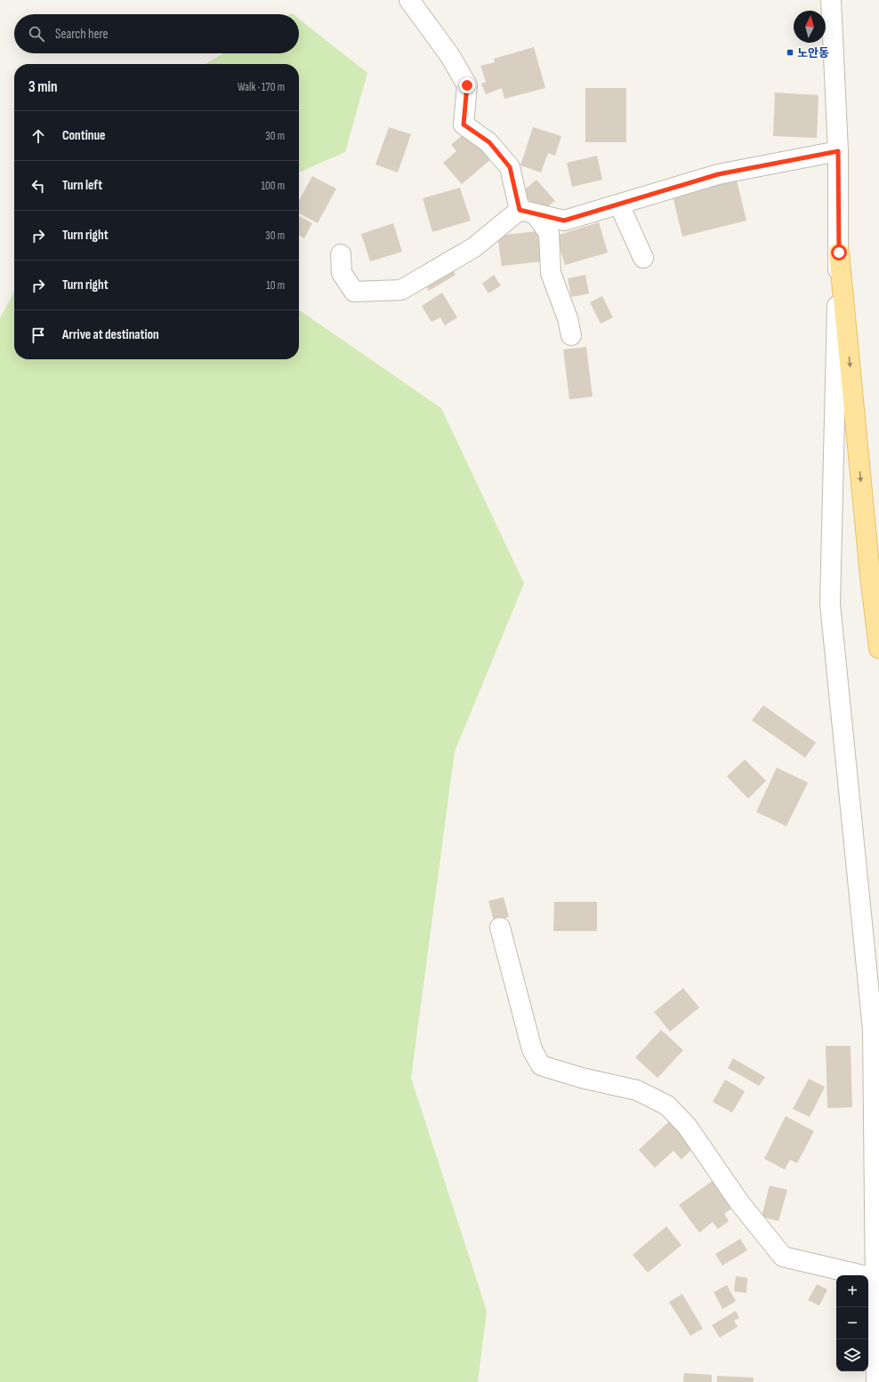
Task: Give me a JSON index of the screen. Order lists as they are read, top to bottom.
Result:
{
  "places": {
    "transit": ["노안동"]
  },
  "north": "top",
  "page": {
    "search": "Search here",
    "heading": ["3 min", "Walk · 170 m"],
    "list": [
      ["Continue", "30 m"],
      ["Turn left", "100 m"],
      ["Turn right", "30 m"],
      ["Turn right", "10 m"],
      "Arrive at destination"
    ],
    "map_buttons": ["+", "−"]
  }
}
